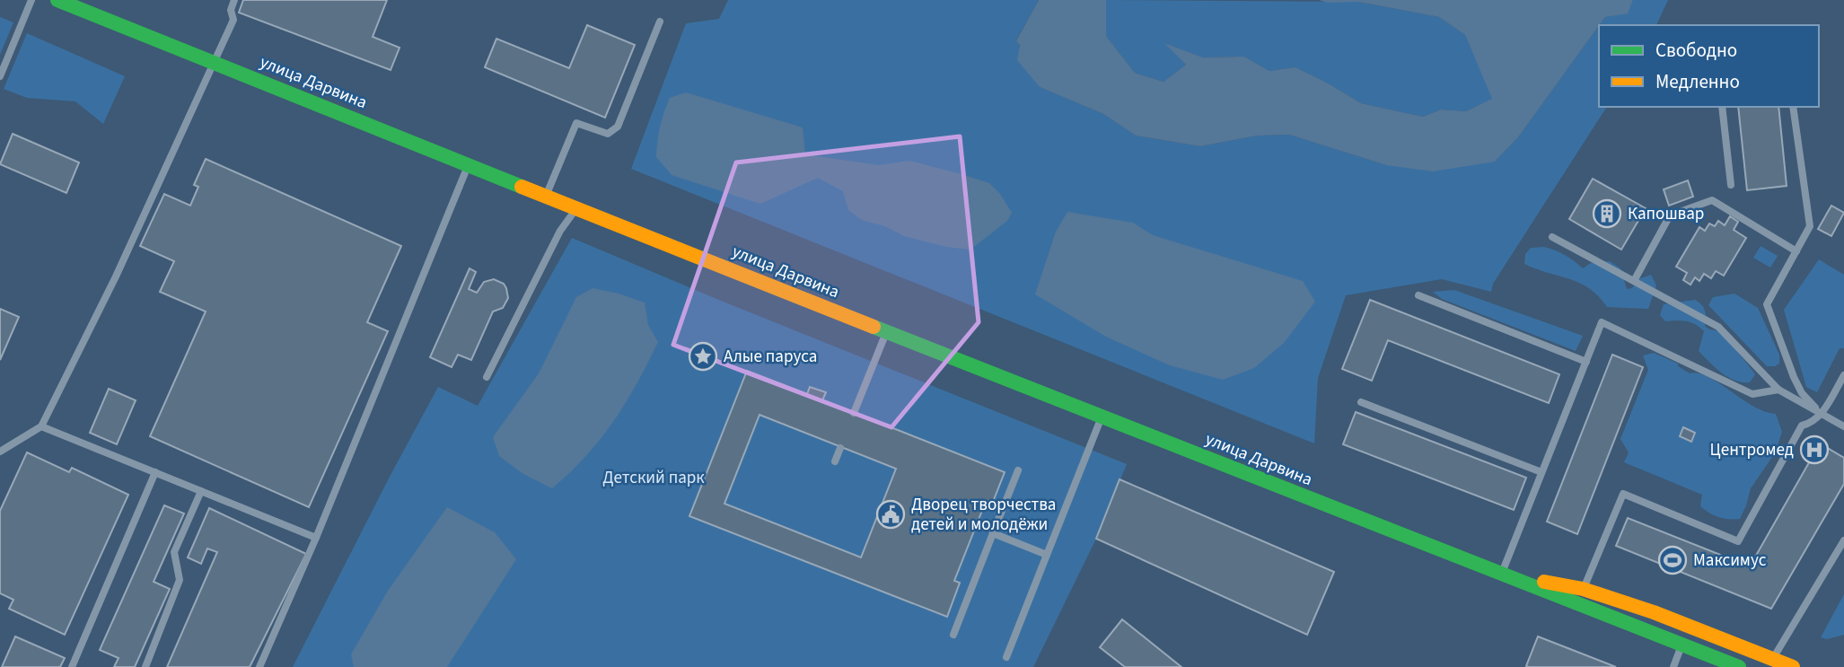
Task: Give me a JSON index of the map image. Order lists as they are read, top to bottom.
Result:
{
  "streets": {
    "main road": ["улица Дарвина"]
  },
  "parks": ["Детский парк"],
  "places": {
    "building": ["Капошвар"],
    "place": ["Алые паруса"],
    "hospital": ["Центромед"],
    "public building": ["Дворец творчества детей и молодёжи"],
    "sports": ["Максимус"]
  },
  "legend": ["Свободно", "Медленно"]
}
